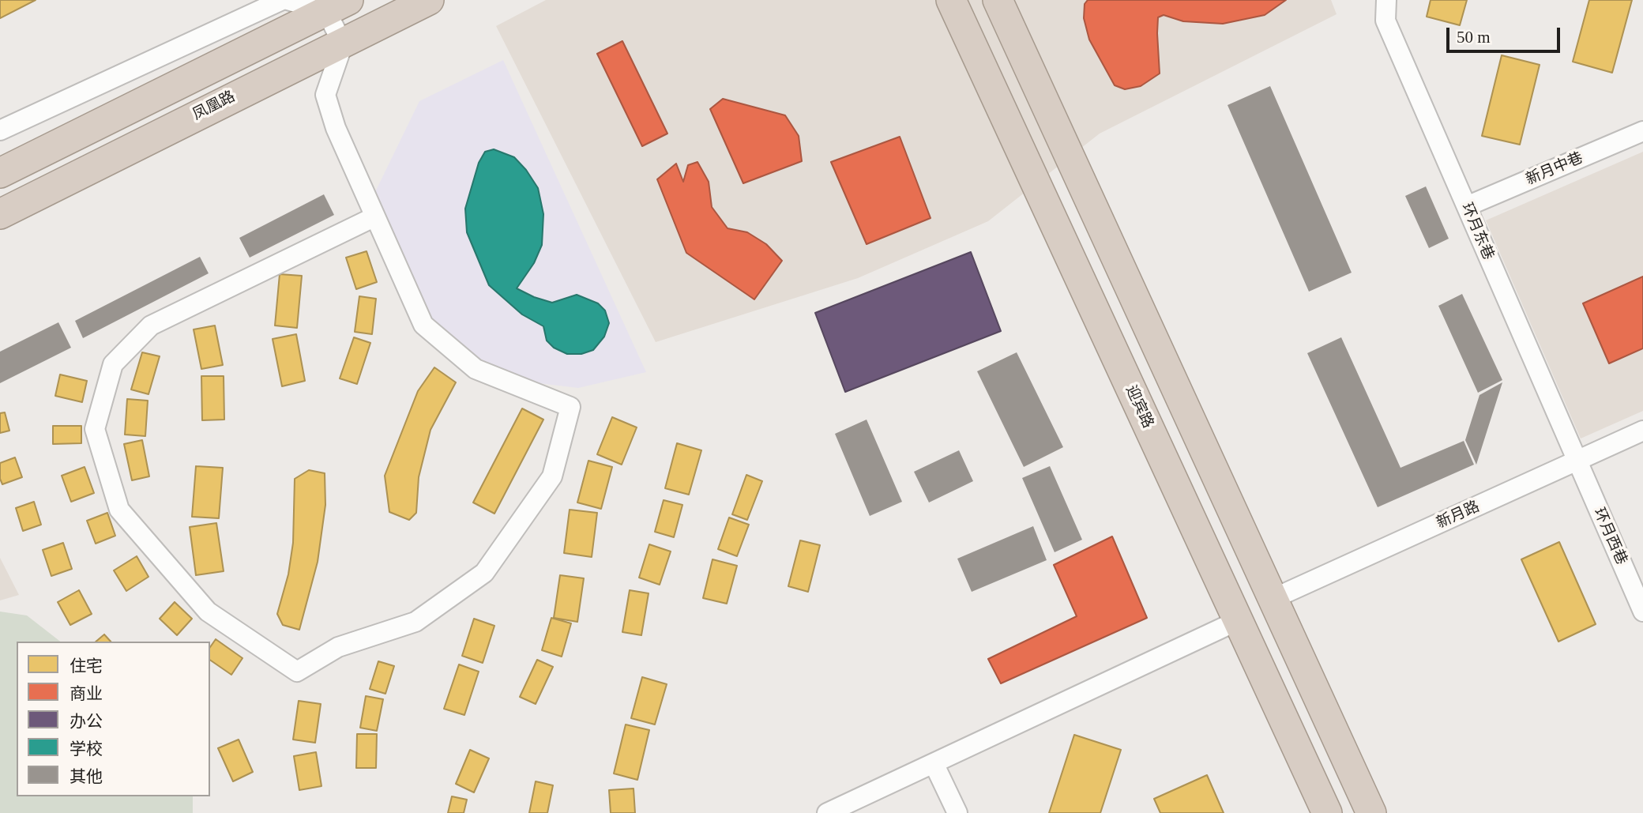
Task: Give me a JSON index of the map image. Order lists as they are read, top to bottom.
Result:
{
  "streets": {
    "highway": ["凤凰路", "迎宾路"],
    "street": [
      "新月中巷",
      "环月东巷",
      "新月路",
      "环月西巷"
    ]
  },
  "crossings": [
    ["新月中巷", "环月东巷"],
    ["环月东巷", "新月路"],
    ["环月东巷", "环月西巷"],
    ["新月路", "环月西巷"]
  ],
  "legend": [
    "住宅",
    "商业",
    "办公",
    "学校",
    "其他"
  ],
  "scale_bar": "50 m"
}
